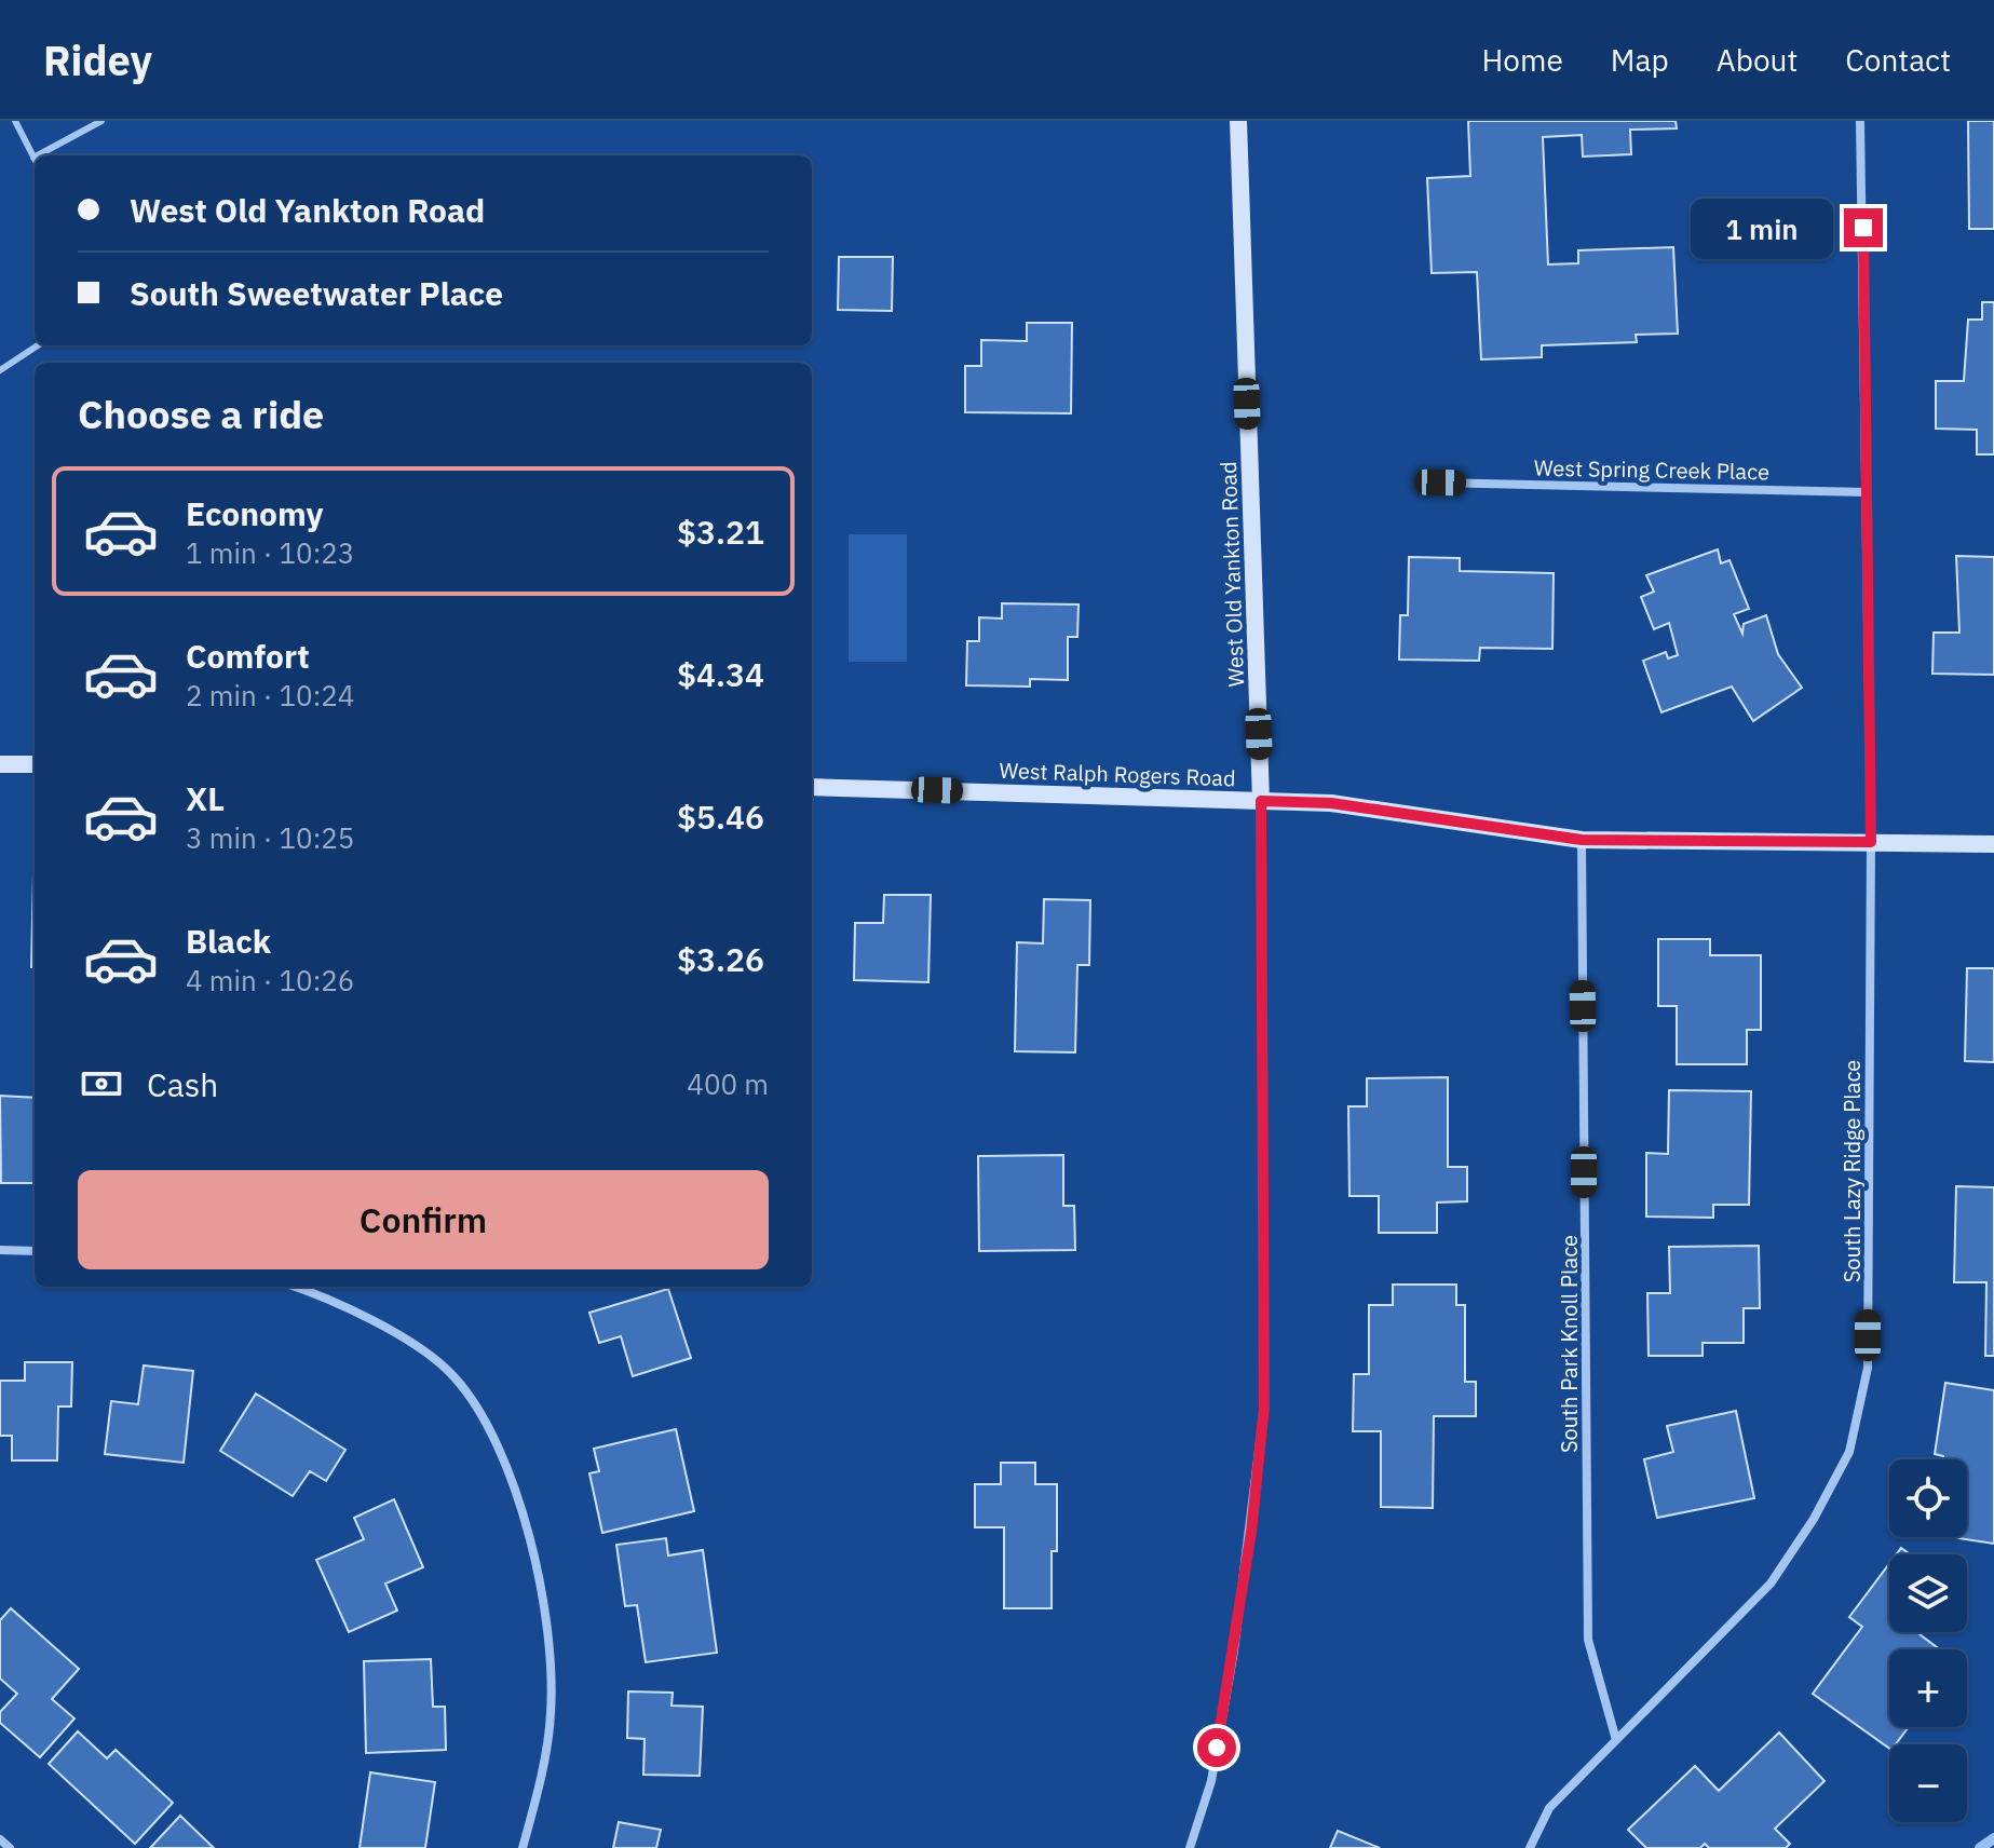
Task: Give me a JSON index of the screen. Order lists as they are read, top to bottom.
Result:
{
  "streets": {
    "street": [
      "West Spring Creek Place",
      "West Old Yankton Road",
      "West Ralph Rogers Road",
      "South Lazy Ridge Place",
      "South Park Knoll Place"
    ]
  },
  "crossings": [
    ["West Spring Creek Place", "South Lazy Ridge Place"],
    ["West Old Yankton Road", "West Ralph Rogers Road"],
    ["West Ralph Rogers Road", "South Lazy Ridge Place"],
    ["West Ralph Rogers Road", "South Park Knoll Place"],
    ["South Lazy Ridge Place", "South Park Knoll Place"]
  ],
  "page": {
    "header": "Ridey",
    "nav": [
      "Home",
      "Map",
      "About",
      "Contact"
    ],
    "banner": ["West Old Yankton Road", "South Sweetwater Place"],
    "bubble": "1 min",
    "heading": "Choose a ride",
    "list": [
      {
        "name": "Economy",
        "note": "1 min · 10:23",
        "value": "$3.21"
      },
      {
        "name": "Comfort",
        "note": "2 min · 10:24",
        "value": "$4.34"
      },
      {
        "name": "XL",
        "note": "3 min · 10:25",
        "value": "$5.46"
      },
      {
        "name": "Black",
        "note": "4 min · 10:26",
        "value": "$3.26"
      }
    ],
    "pay": ["Cash", "400 m"],
    "buttons": "Confirm",
    "map_buttons": ["+", "−"]
  }
}
